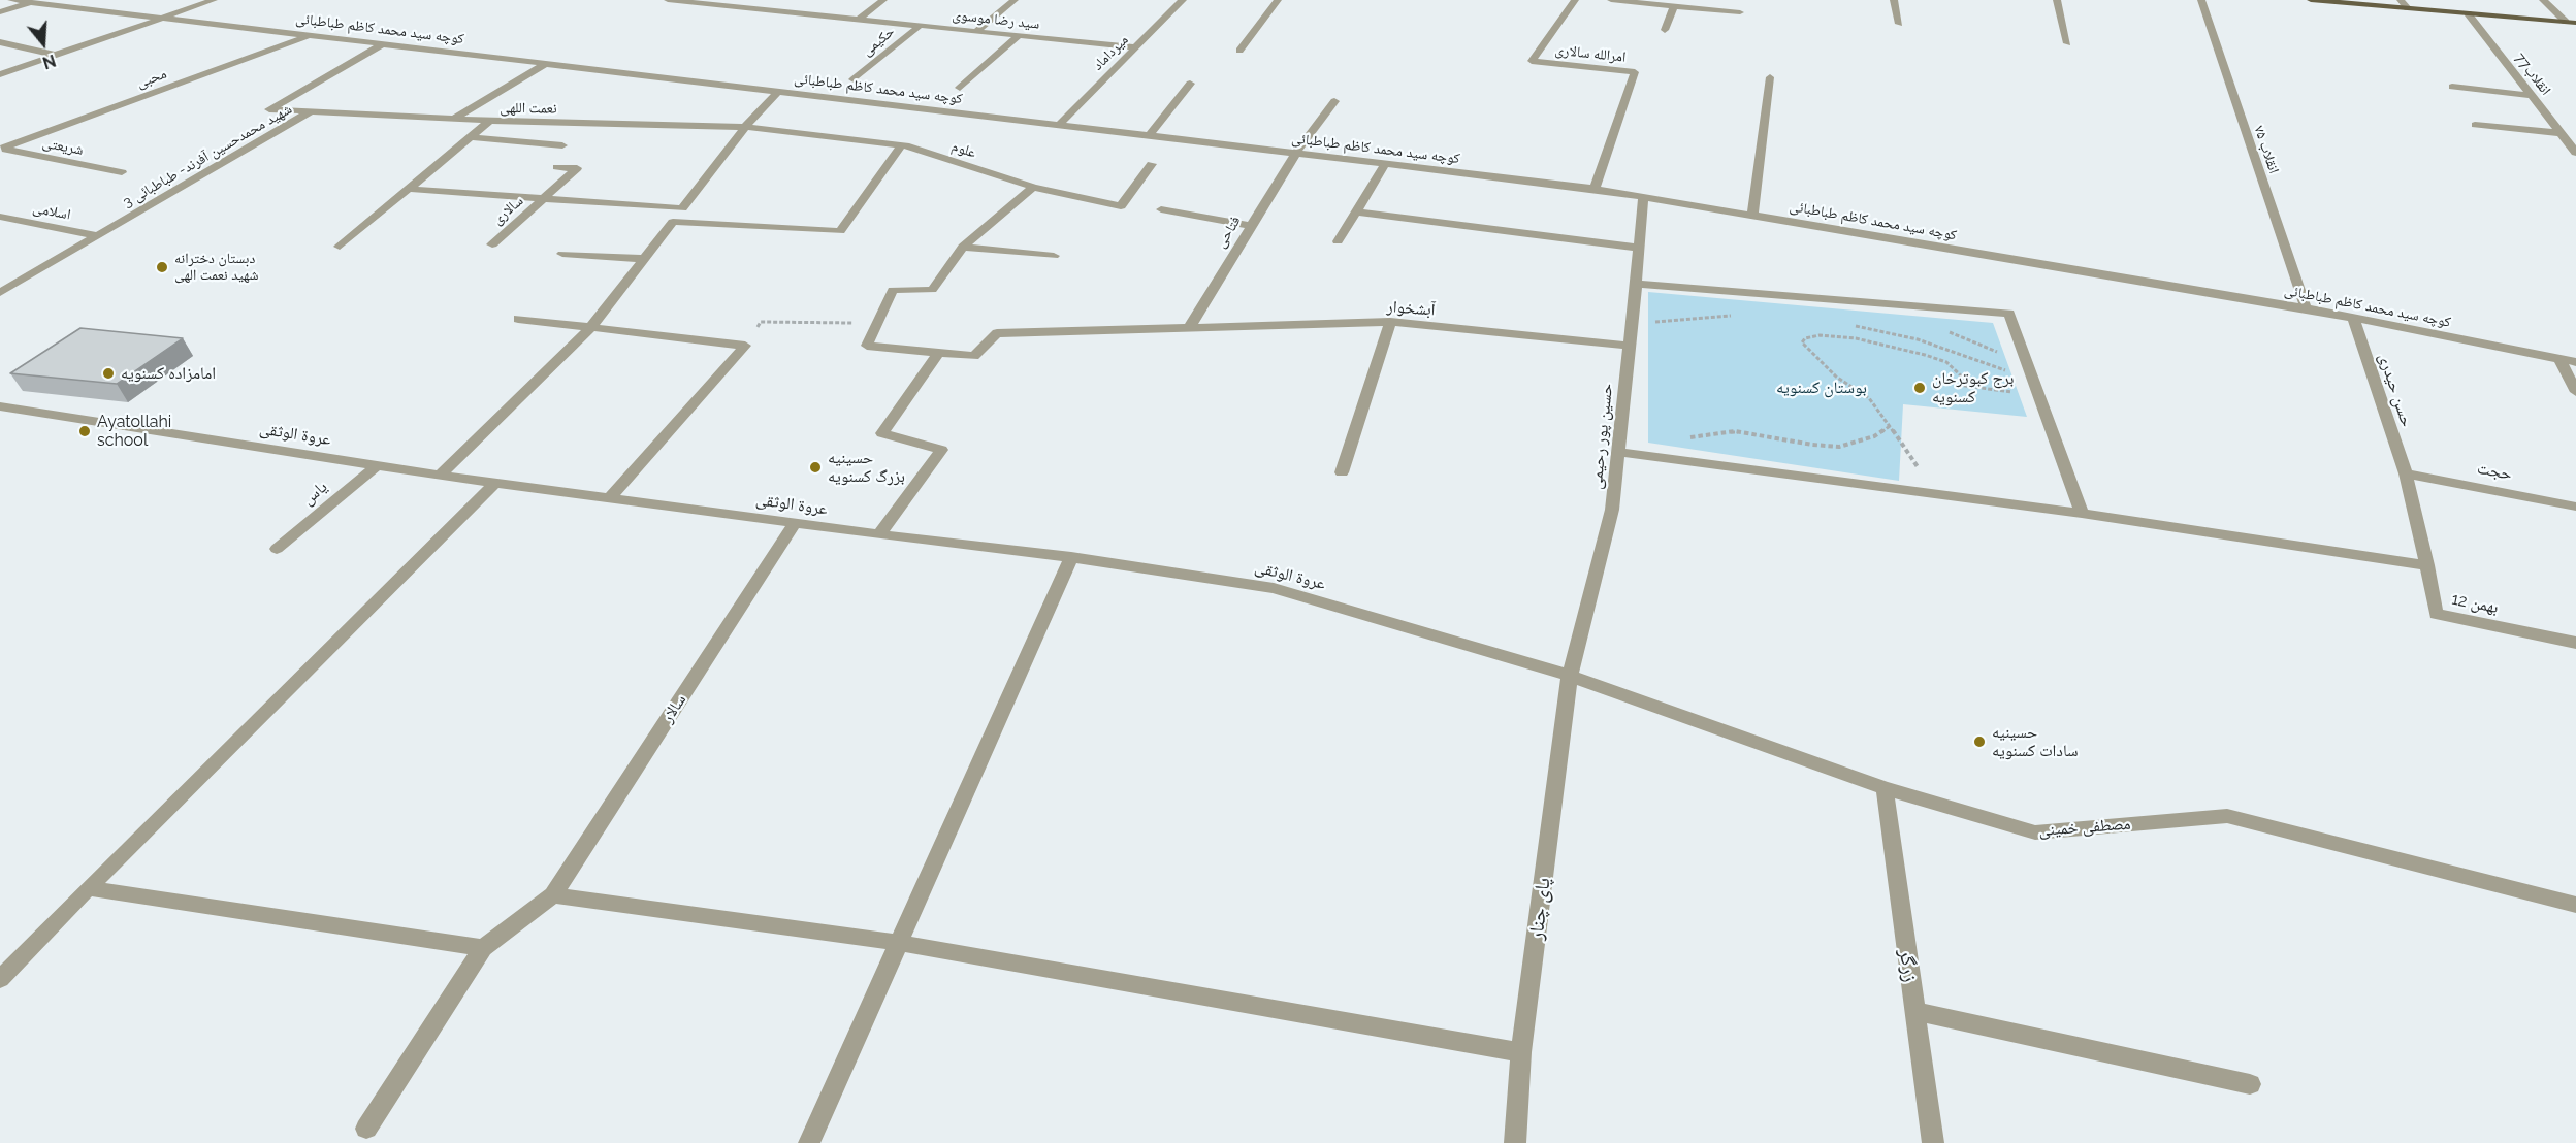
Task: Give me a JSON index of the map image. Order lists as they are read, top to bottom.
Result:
{
  "streets": {
    "street": [
      "سید رضا موسوی",
      "کوچه سید محمد کاظم طباطبائی",
      "حکیمی",
      "میرداماد",
      "امرالله سالاری",
      "انقلاب77",
      "محبی",
      "نعمت اللهی",
      "شریعتی",
      "علوم",
      "انقلاب ۷۵",
      "شهید محمدحسین آفرند- طباطبائی 3",
      "سالاری",
      "اسلامی",
      "فتاحی",
      "آبشخوار",
      "حسن حیدری",
      "عروة الوثقی",
      "حسین پور رحیمی",
      "حجت",
      "یاس",
      "12 بهمن",
      "سالار",
      "مصطفی خمینی",
      "پای چنار",
      "زرگر"
    ]
  },
  "crossings": [
    ["سید رضا موسوی", "حکیمی"],
    ["سید رضا موسوی", "میرداماد"],
    ["کوچه سید محمد کاظم طباطبائی", "میرداماد"],
    ["کوچه سید محمد کاظم طباطبائی", "امرالله سالاری"],
    ["کوچه سید محمد کاظم طباطبائی", "محبی"],
    ["کوچه سید محمد کاظم طباطبائی", "انقلاب ۷۵"],
    ["کوچه سید محمد کاظم طباطبائی", "شهید محمدحسین آفرند- طباطبائی 3"],
    ["کوچه سید محمد کاظم طباطبائی", "فتاحی"],
    ["کوچه سید محمد کاظم طباطبائی", "حسن حیدری"],
    ["کوچه سید محمد کاظم طباطبائی", "حسین پور رحیمی"],
    ["محبی", "شریعتی"],
    ["نعمت اللهی", "علوم"],
    ["نعمت اللهی", "شهید محمدحسین آفرند- طباطبائی 3"],
    ["شهید محمدحسین آفرند- طباطبائی 3", "اسلامی"],
    ["فتاحی", "آبشخوار"],
    ["آبشخوار", "حسین پور رحیمی"],
    ["حسن حیدری", "حجت"],
    ["حسن حیدری", "12 بهمن"],
    ["عروة الوثقی", "حسین پور رحیمی"],
    ["عروة الوثقی", "یاس"],
    ["عروة الوثقی", "سالار"],
    ["عروة الوثقی", "مصطفی خمینی"],
    ["عروة الوثقی", "پای چنار"],
    ["حسین پور رحیمی", "مصطفی خمینی"],
    ["حسین پور رحیمی", "پای چنار"],
    ["حجت", "12 بهمن"],
    ["مصطفی خمینی", "پای چنار"],
    ["مصطفی خمینی", "زرگر"]
  ],
  "parks": ["بوستان کسنویه"],
  "places": [
    "دبستان دخترانه شهید نعمت الهی",
    "امامزاده کسنویه",
    "برج کبوترخان کسنویه",
    "Ayatollahi school",
    "حسینیه بزرگ کسنویه",
    "حسینیه سادات کسنویه"
  ],
  "north": "bottom"
}
